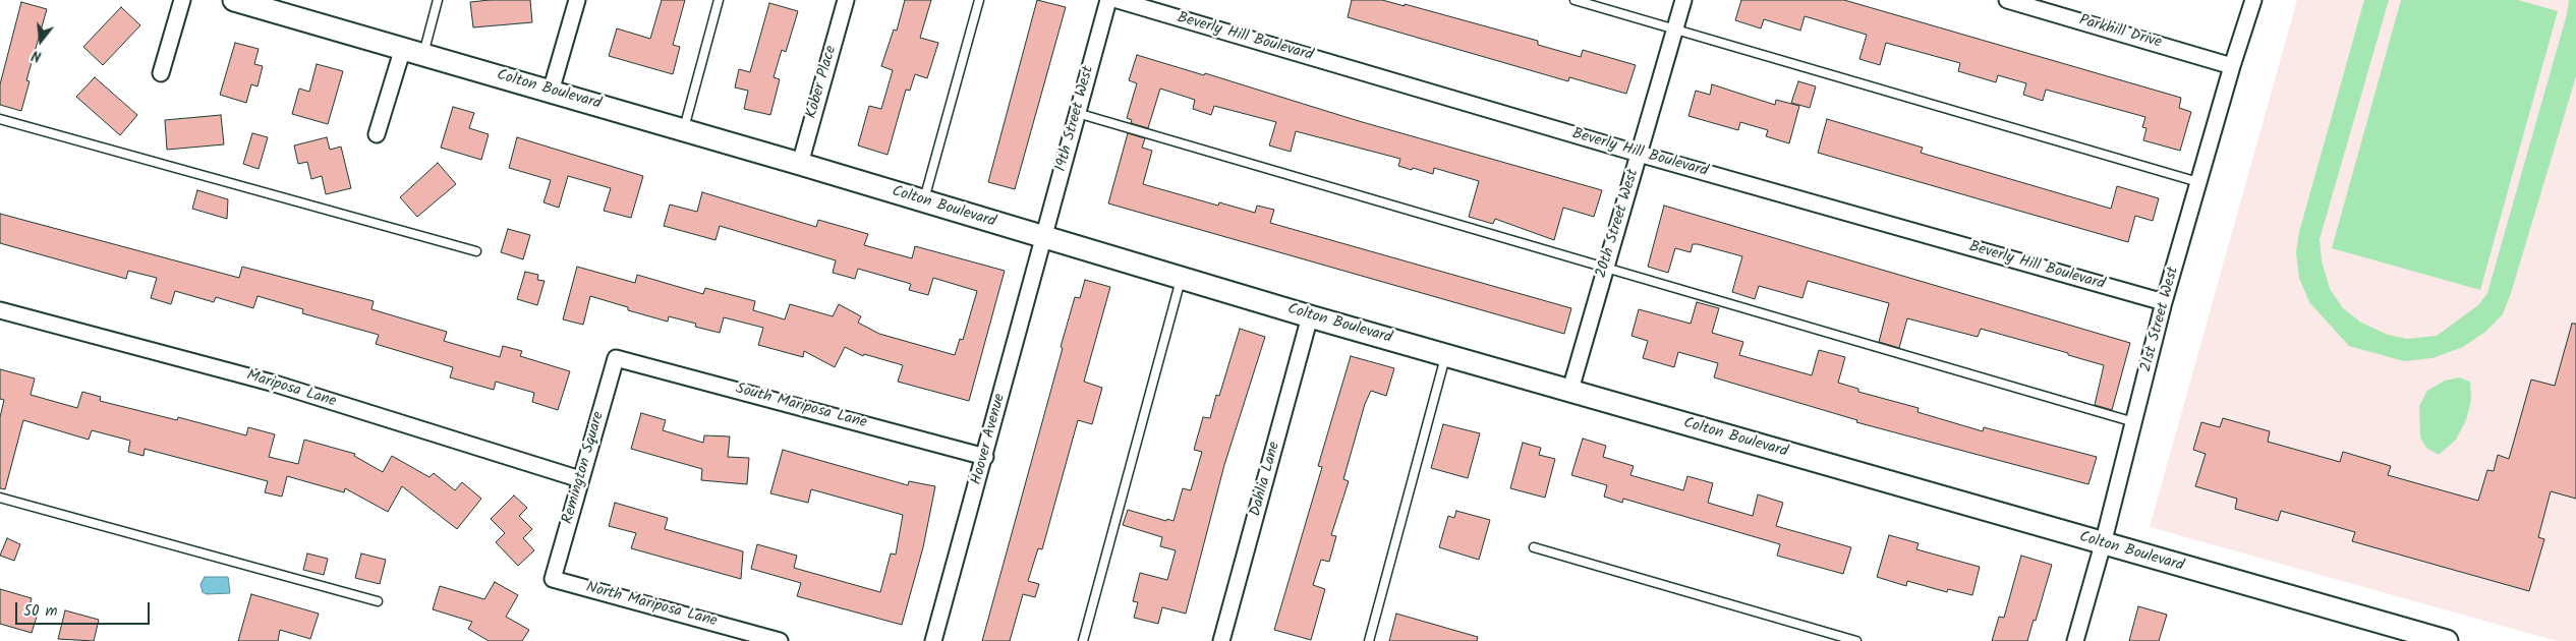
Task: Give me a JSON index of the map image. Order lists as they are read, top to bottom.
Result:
{
  "streets": {
    "street": [
      "Parkhill Drive",
      "Beverly Hill Boulevard",
      "Kober Place",
      "Colton Boulevard",
      "19th Street West",
      "20th Street West",
      "21st Street West",
      "Mariposa Lane",
      "South Mariposa Lane",
      "Hoover Avenue",
      "Remington Square",
      "Dahlia Lane",
      "North Mariposa Lane"
    ]
  },
  "crossings": [
    ["Parkhill Drive", "21st Street West"],
    ["Beverly Hill Boulevard", "20th Street West"],
    ["Beverly Hill Boulevard", "21st Street West"],
    ["Kober Place", "Colton Boulevard"],
    ["Colton Boulevard", "19th Street West"],
    ["Colton Boulevard", "20th Street West"],
    ["Colton Boulevard", "21st Street West"],
    ["Colton Boulevard", "Hoover Avenue"],
    ["Colton Boulevard", "Dahlia Lane"],
    ["19th Street West", "Hoover Avenue"],
    ["Mariposa Lane", "Remington Square"],
    ["South Mariposa Lane", "Hoover Avenue"],
    ["South Mariposa Lane", "Remington Square"],
    ["Remington Square", "North Mariposa Lane"]
  ],
  "scale_bar": "50 m",
  "north": "bottom"
}
